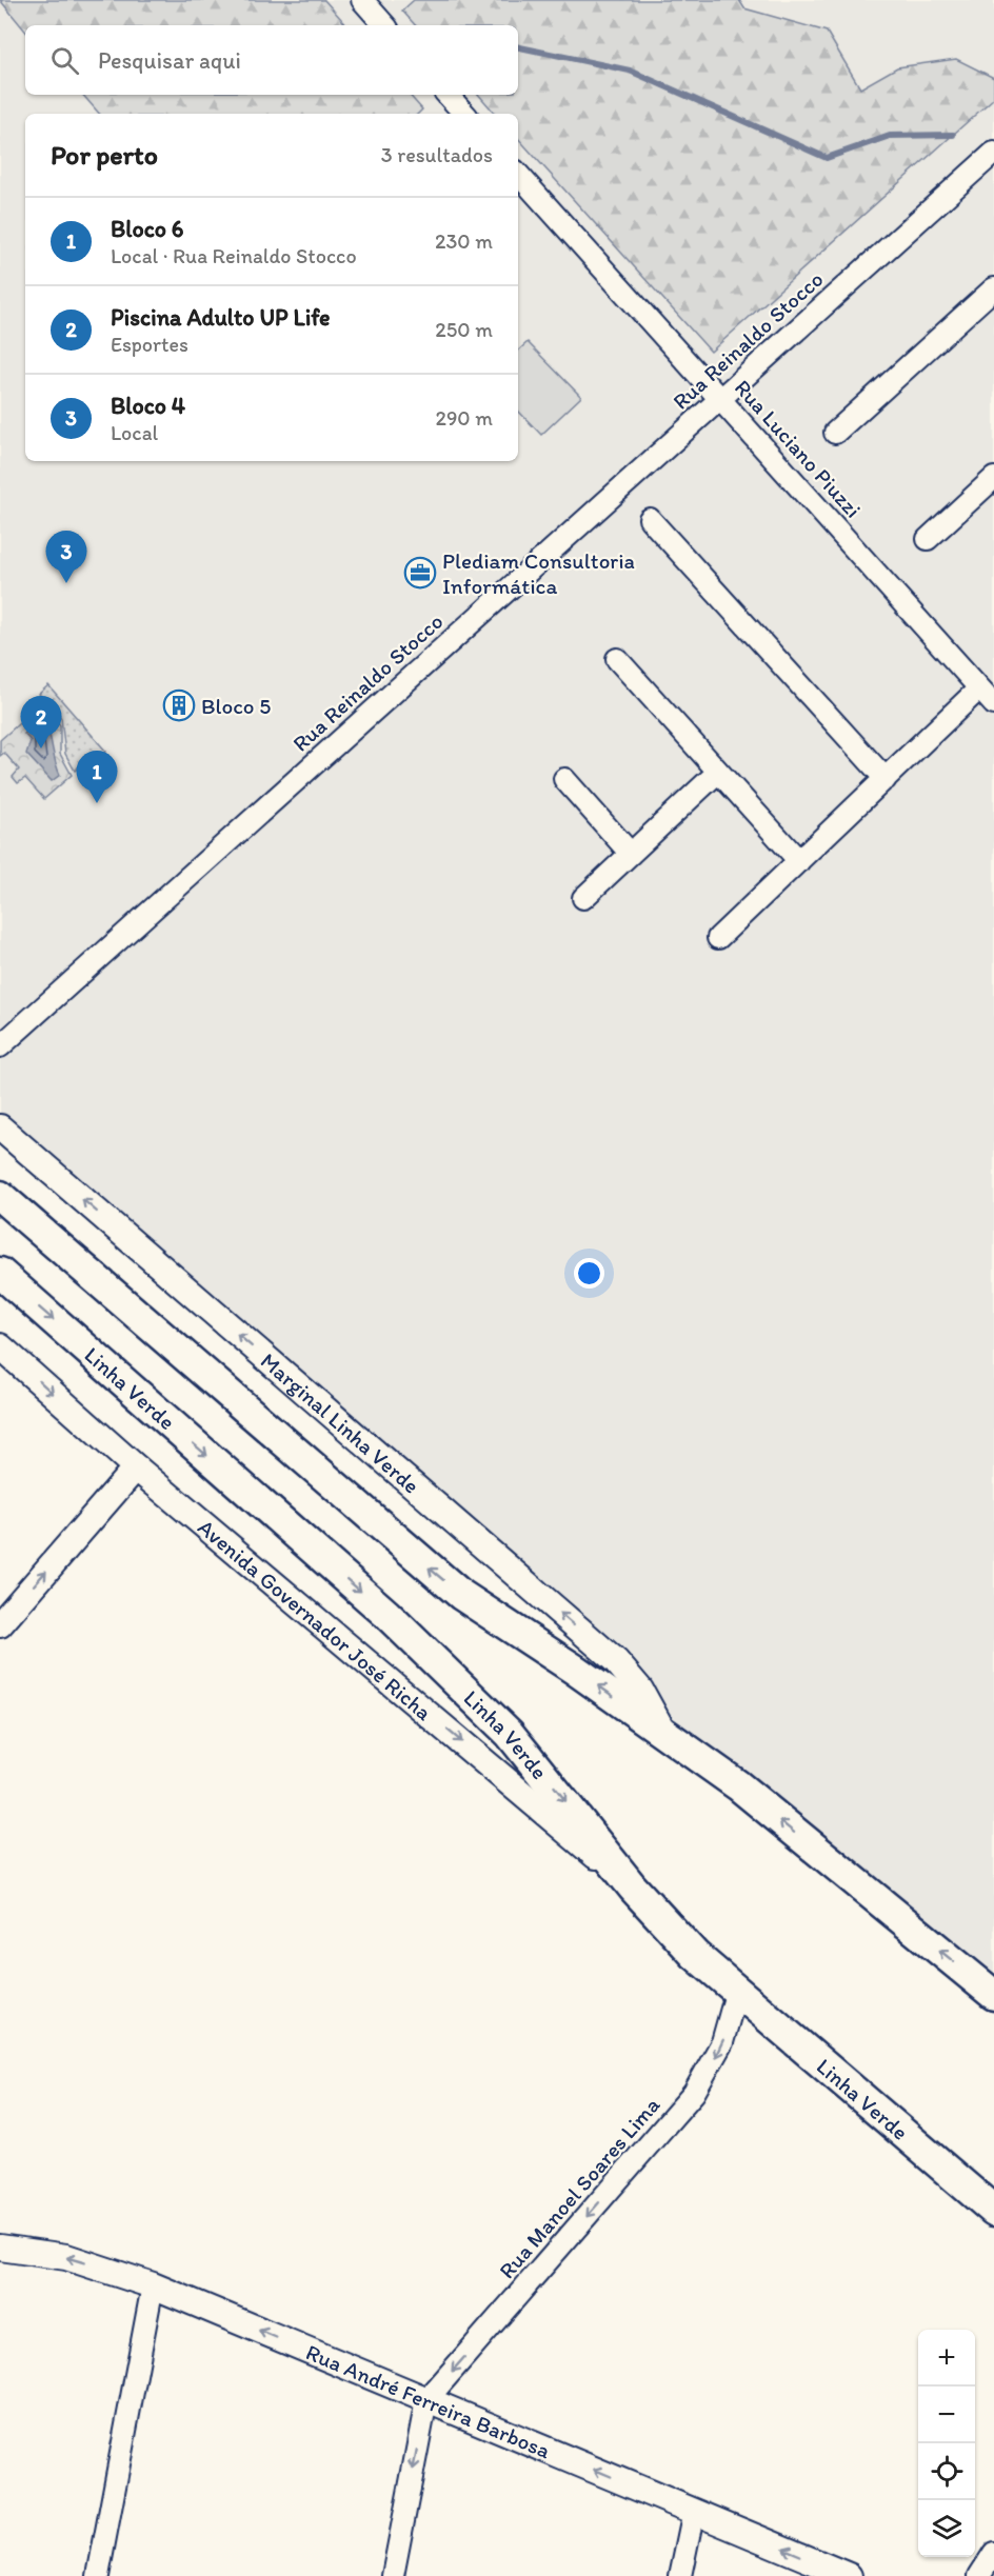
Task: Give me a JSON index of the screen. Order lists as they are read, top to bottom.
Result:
{
  "streets": {
    "highway": ["Linha Verde"],
    "main road": ["Marginal Linha Verde", "Avenida Governador José Richa", "Rua André Ferreira Barbosa"],
    "street": ["Rua Reinaldo Stocco", "Rua Luciano Piuzzi", "Rua Manoel Soares Lima"]
  },
  "crossings": [
    ["Rua Reinaldo Stocco", "Rua Luciano Piuzzi"],
    ["Linha Verde", "Avenida Governador José Richa"],
    ["Linha Verde", "Rua Manoel Soares Lima"],
    ["Rua Manoel Soares Lima", "Rua André Ferreira Barbosa"]
  ],
  "one_way": [
    "Marginal Linha Verde",
    "Avenida Governador José Richa",
    "Rua Manoel Soares Lima",
    "Rua André Ferreira Barbosa"
  ],
  "places": {
    "office": ["Plediam Consultoria Informática"],
    "building": ["Bloco 5"]
  },
  "page": {
    "search": "Pesquisar aqui",
    "heading": ["Por perto", "3 resultados"],
    "list": [
      {
        "mark": "1",
        "name": "Bloco 6",
        "note": "Local · Rua Reinaldo Stocco",
        "value": "230 m"
      },
      {
        "mark": "2",
        "name": "Piscina Adulto UP Life",
        "note": "Esportes",
        "value": "250 m"
      },
      {
        "mark": "3",
        "name": "Bloco 4",
        "note": "Local",
        "value": "290 m"
      }
    ],
    "pins": ["3", "2", "1"],
    "map_buttons": ["+", "−"]
  }
}
